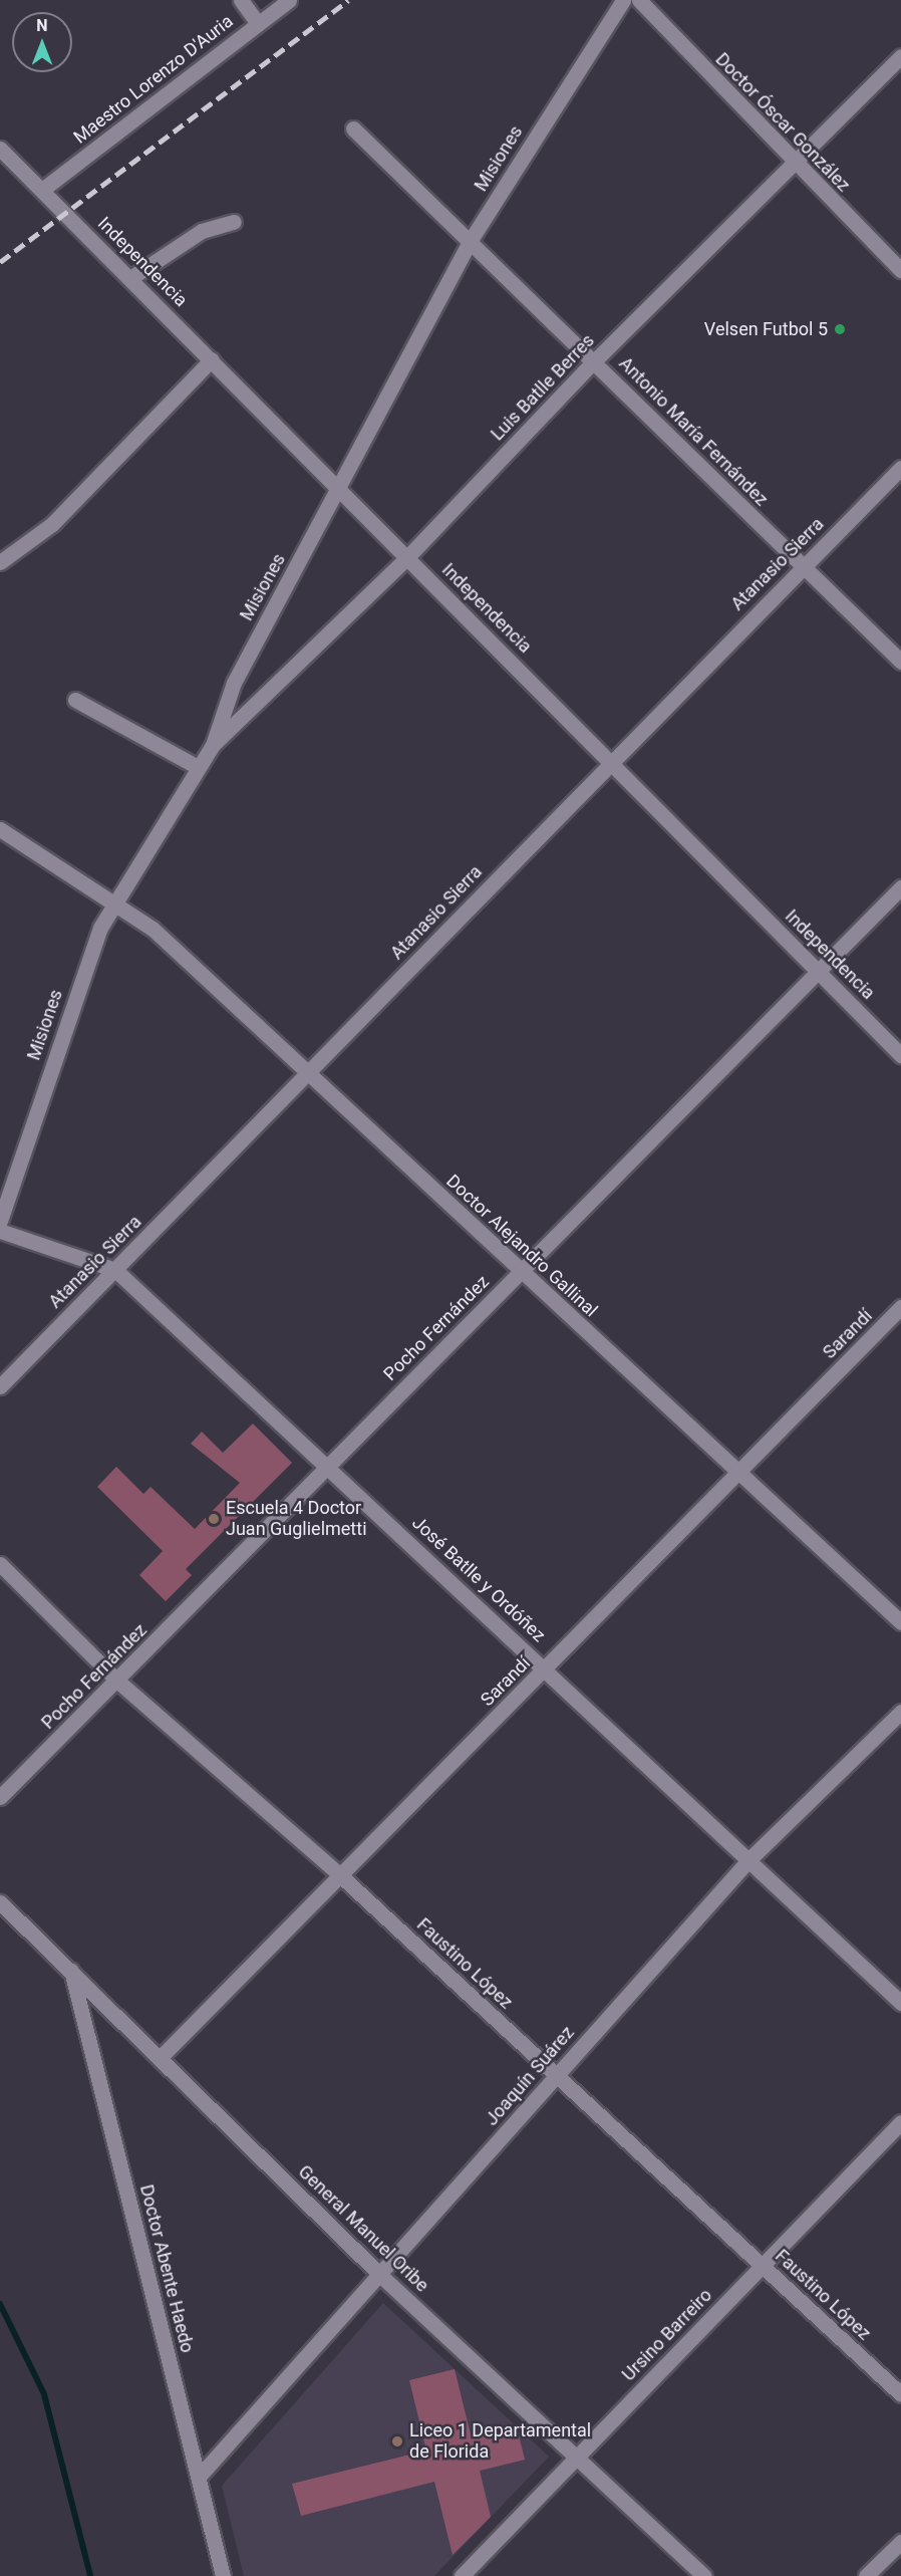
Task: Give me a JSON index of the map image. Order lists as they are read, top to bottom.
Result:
{
  "streets": {
    "street": [
      "Maestro Lorenzo D'Auria",
      "Doctor Óscar González",
      "Misiones",
      "Independencia",
      "Luis Batlle Berres",
      "Antonio María Fernández",
      "Atanasio Sierra",
      "Doctor Alejandro Gallinal",
      "Pocho Fernández",
      "Sarandí",
      "José Batlle y Ordóñez",
      "Faustino López",
      "Joaquín Suárez",
      "General Manuel Oribe",
      "Doctor Abente Haedo",
      "Ursino Barreiro"
    ]
  },
  "crossings": [
    ["Maestro Lorenzo D'Auria", "Independencia"],
    ["Doctor Óscar González", "Luis Batlle Berres"],
    ["Misiones", "Independencia"],
    ["Misiones", "Luis Batlle Berres"],
    ["Misiones", "Antonio María Fernández"],
    ["Misiones", "Doctor Alejandro Gallinal"],
    ["Independencia", "Luis Batlle Berres"],
    ["Independencia", "Atanasio Sierra"],
    ["Independencia", "Pocho Fernández"],
    ["Luis Batlle Berres", "Antonio María Fernández"],
    ["Antonio María Fernández", "Atanasio Sierra"],
    ["Atanasio Sierra", "Doctor Alejandro Gallinal"],
    ["Atanasio Sierra", "José Batlle y Ordóñez"],
    ["Doctor Alejandro Gallinal", "Pocho Fernández"],
    ["Doctor Alejandro Gallinal", "Sarandí"],
    ["Pocho Fernández", "José Batlle y Ordóñez"],
    ["Pocho Fernández", "Faustino López"],
    ["Sarandí", "José Batlle y Ordóñez"],
    ["Sarandí", "Faustino López"],
    ["Sarandí", "General Manuel Oribe"],
    ["José Batlle y Ordóñez", "Joaquín Suárez"],
    ["Faustino López", "Joaquín Suárez"],
    ["Faustino López", "Ursino Barreiro"],
    ["Joaquín Suárez", "General Manuel Oribe"],
    ["Joaquín Suárez", "Doctor Abente Haedo"],
    ["General Manuel Oribe", "Doctor Abente Haedo"],
    ["General Manuel Oribe", "Ursino Barreiro"]
  ],
  "places": ["Velsen Futbol 5", "Escuela 4 Doctor Juan Guglielmetti", "Liceo 1 Departamental de Florida"],
  "north": "top"
}
